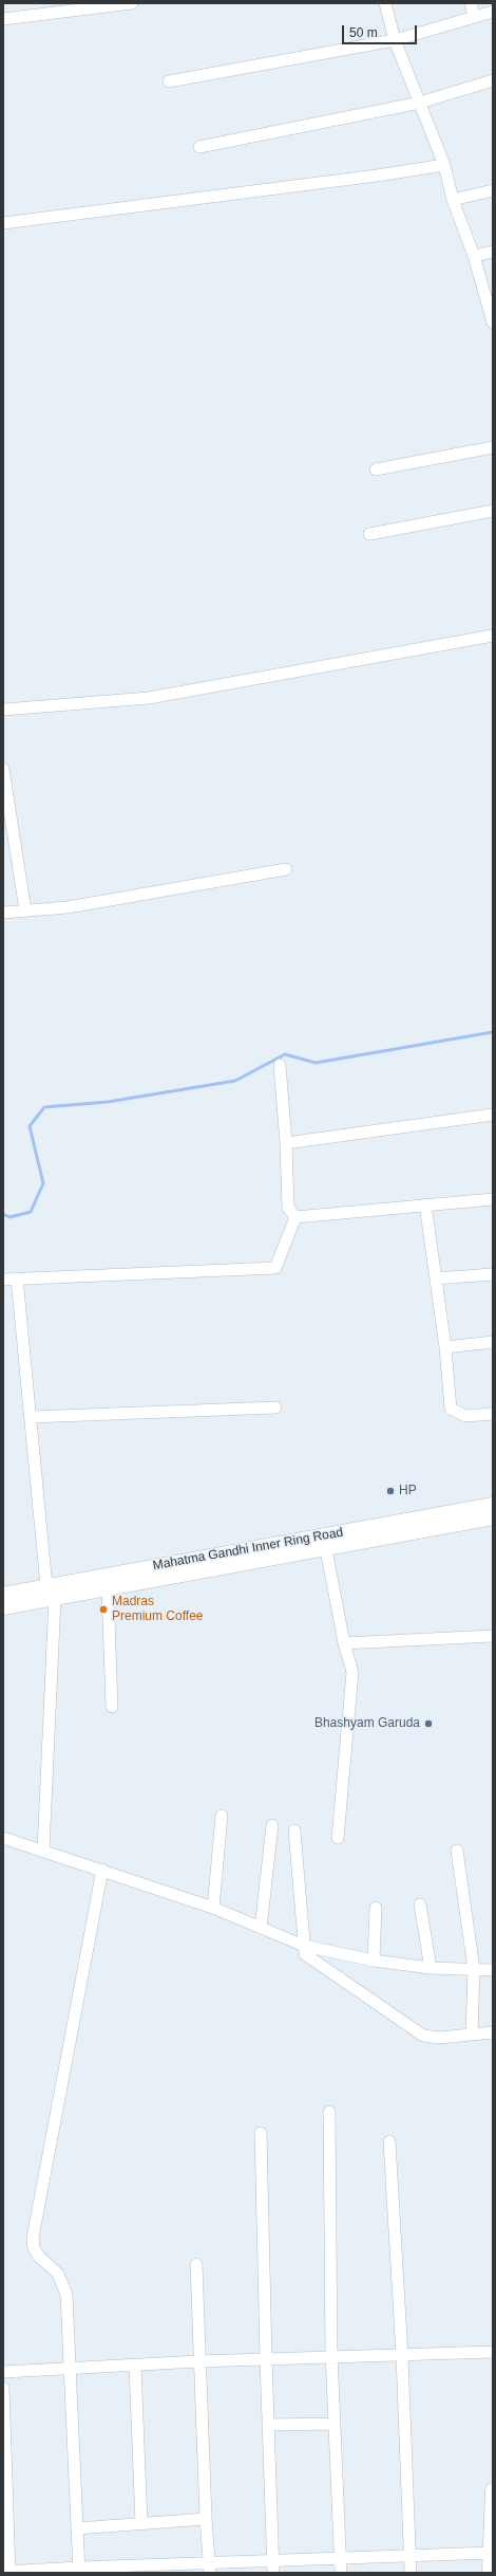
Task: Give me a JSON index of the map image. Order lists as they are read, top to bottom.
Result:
{
  "streets": {
    "main road": ["Mahatma Gandhi Inner Ring Road"]
  },
  "places": ["HP", "Madras Premium Coffee", "Bhashyam Garuda"],
  "scale_bar": "50 m"
}
